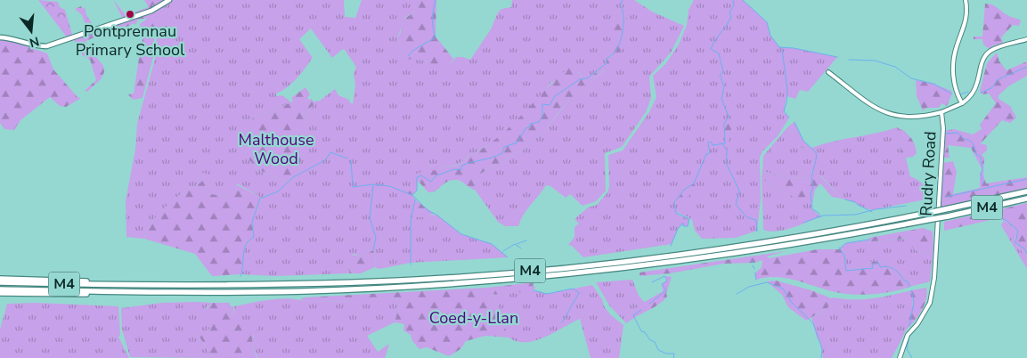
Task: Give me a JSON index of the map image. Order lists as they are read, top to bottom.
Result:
{
  "streets": {
    "highway": ["M4"],
    "street": ["Rudry Road"]
  },
  "parks": ["Malthouse Wood", "Coed-y-Llan"],
  "places": ["Pontprennau Primary School"],
  "north": "bottom"
}
